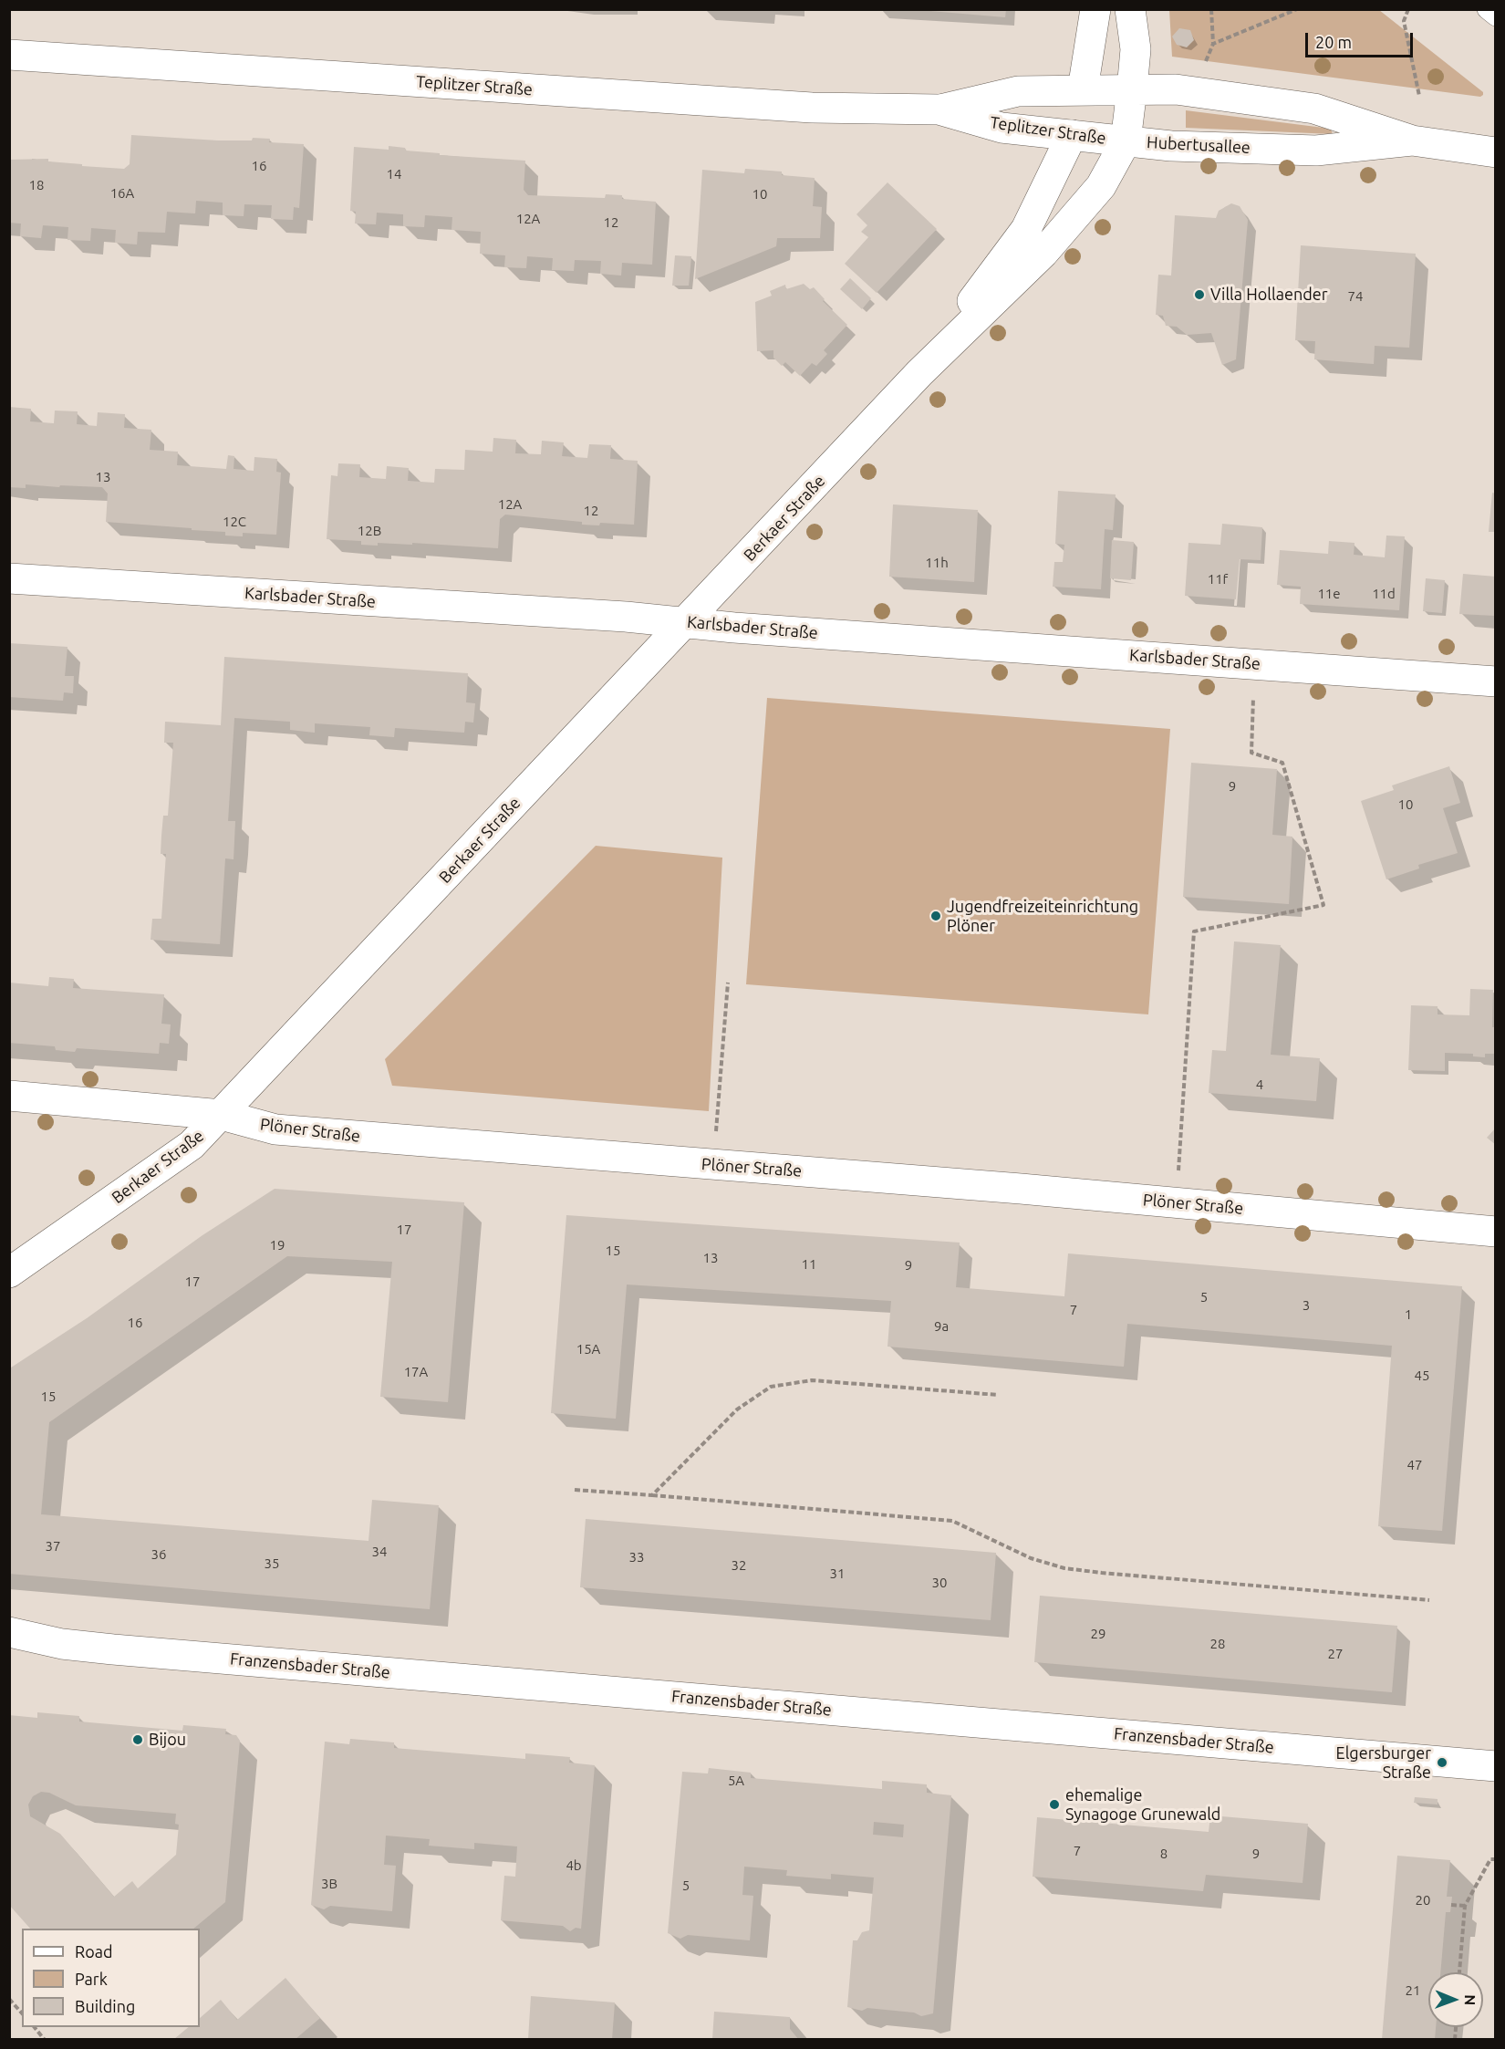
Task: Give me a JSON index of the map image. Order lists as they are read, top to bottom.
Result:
{
  "streets": {
    "street": [
      "Teplitzer Straße",
      "Hubertusallee",
      "Berkaer Straße",
      "Karlsbader Straße",
      "Plöner Straße",
      "Franzensbader Straße"
    ]
  },
  "crossings": [
    ["Teplitzer Straße", "Hubertusallee"],
    ["Teplitzer Straße", "Berkaer Straße"],
    ["Hubertusallee", "Berkaer Straße"],
    ["Berkaer Straße", "Karlsbader Straße"],
    ["Berkaer Straße", "Plöner Straße"]
  ],
  "places": [
    "Villa Hollaender",
    "Jugendfreizeiteinrichtung Plöner",
    "Bijou",
    "Elgersburger Straße",
    "ehemalige Synagoge Grunewald"
  ],
  "house_numbers": [
    "16",
    "14",
    "18",
    "16A",
    "10",
    "12A",
    "12",
    "74",
    "13",
    "12A",
    "12",
    "12C",
    "12B",
    "11h",
    "11f",
    "11e",
    "11d",
    "9",
    "10",
    "4",
    "17",
    "19",
    "15",
    "13",
    "11",
    "9",
    "17",
    "5",
    "3",
    "7",
    "1",
    "16",
    "9a",
    "15A",
    "17A",
    "45",
    "15",
    "47",
    "37",
    "34",
    "36",
    "33",
    "35",
    "32",
    "31",
    "30",
    "29",
    "28",
    "27",
    "5A",
    "7",
    "8",
    "9",
    "4b",
    "3B",
    "5",
    "20",
    "21"
  ],
  "legend": ["Road", "Park", "Building"],
  "scale_bar": "20 m",
  "north": "right"
}
